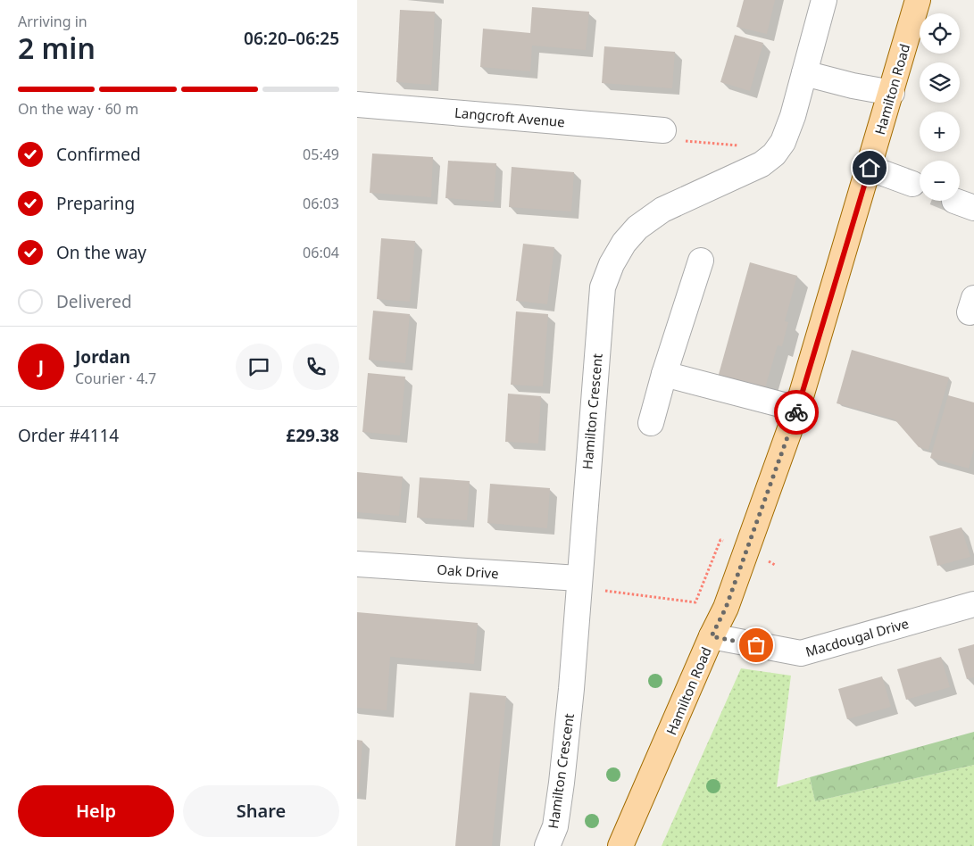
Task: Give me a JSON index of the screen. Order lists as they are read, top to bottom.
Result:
{
  "streets": {
    "main road": ["Hamilton Road"],
    "street": [
      "Langcroft Avenue",
      "Hamilton Crescent",
      "Oak Drive",
      "Macdougal Drive"
    ]
  },
  "crossings": [
    ["Hamilton Road", "Macdougal Drive"],
    ["Hamilton Crescent", "Oak Drive"]
  ],
  "page": {
    "heading": ["2 min", "Arriving in", "06:20–06:25"],
    "panel": [
      "Jordan",
      "Courier · 4.7",
      "Order #4114",
      "£29.38"
    ],
    "map_buttons": ["+", "−"],
    "bar": "On the way · 60 m",
    "list": [
      ["Confirmed", "05:49"],
      ["Preparing", "06:03"],
      ["On the way", "06:04"],
      "Delivered"
    ],
    "round": "J",
    "buttons": ["Help", "Share"]
  }
}
